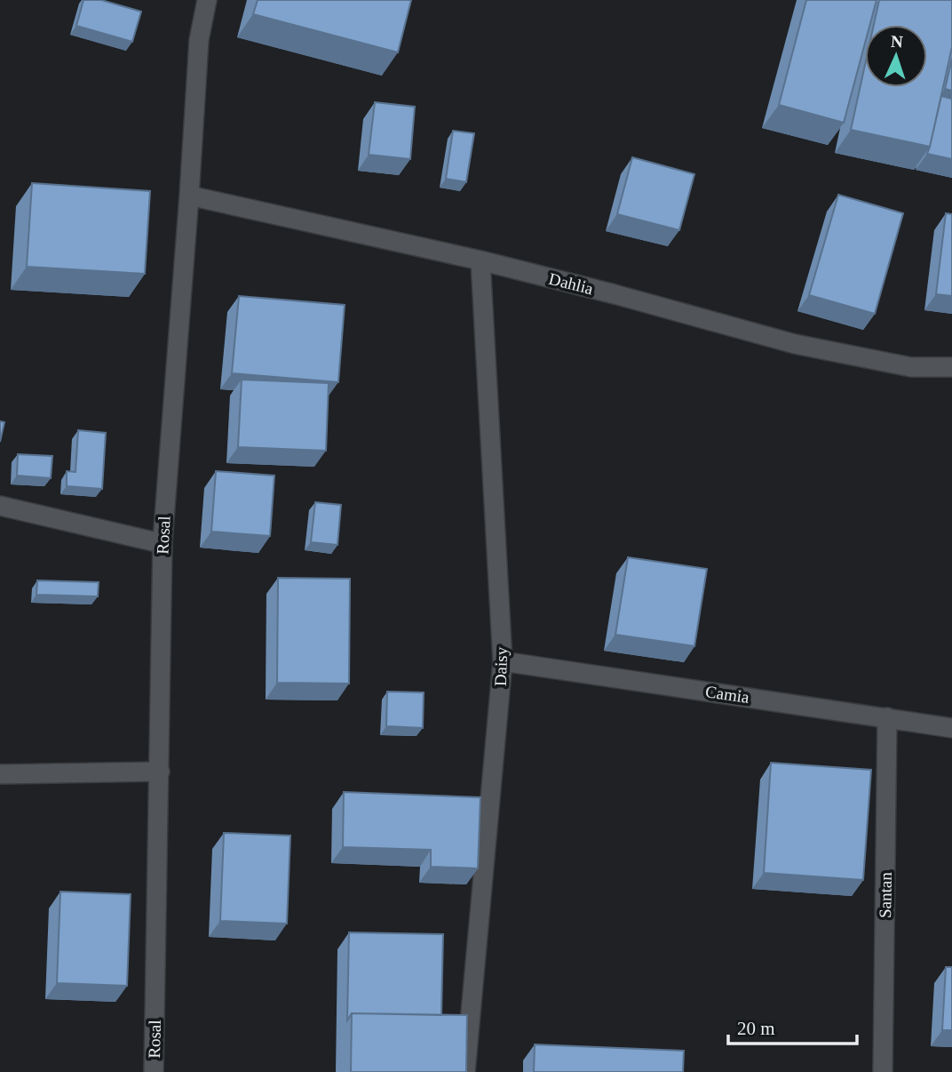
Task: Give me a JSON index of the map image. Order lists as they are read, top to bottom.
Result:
{
  "streets": {
    "street": [
      "Dahlia",
      "Rosal",
      "Daisy",
      "Camia",
      "Santan"
    ]
  },
  "crossings": [
    ["Dahlia", "Rosal"],
    ["Dahlia", "Daisy"],
    ["Daisy", "Camia"],
    ["Camia", "Santan"]
  ],
  "scale_bar": "20 m",
  "north": "top"
}
